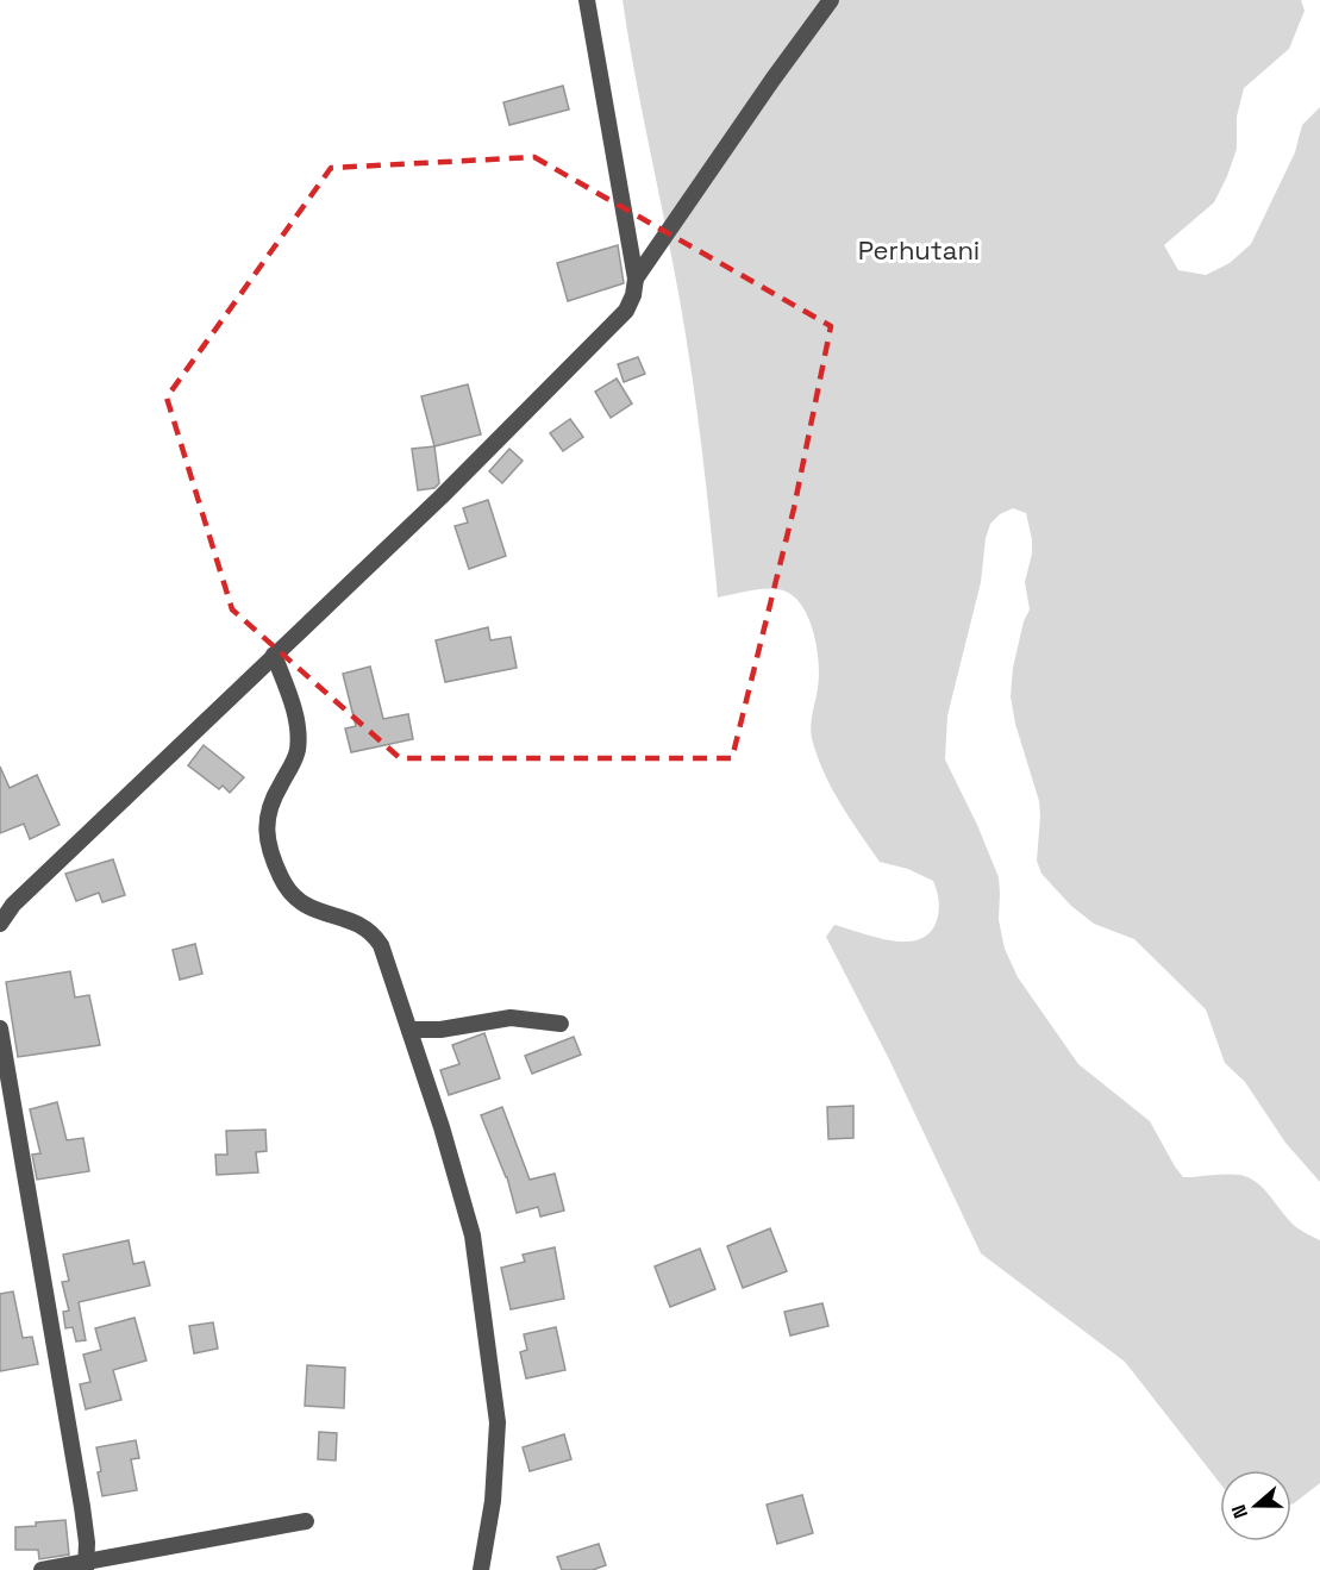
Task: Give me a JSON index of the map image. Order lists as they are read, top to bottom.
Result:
{
  "parks": ["Perhutani"],
  "north": "left"
}
